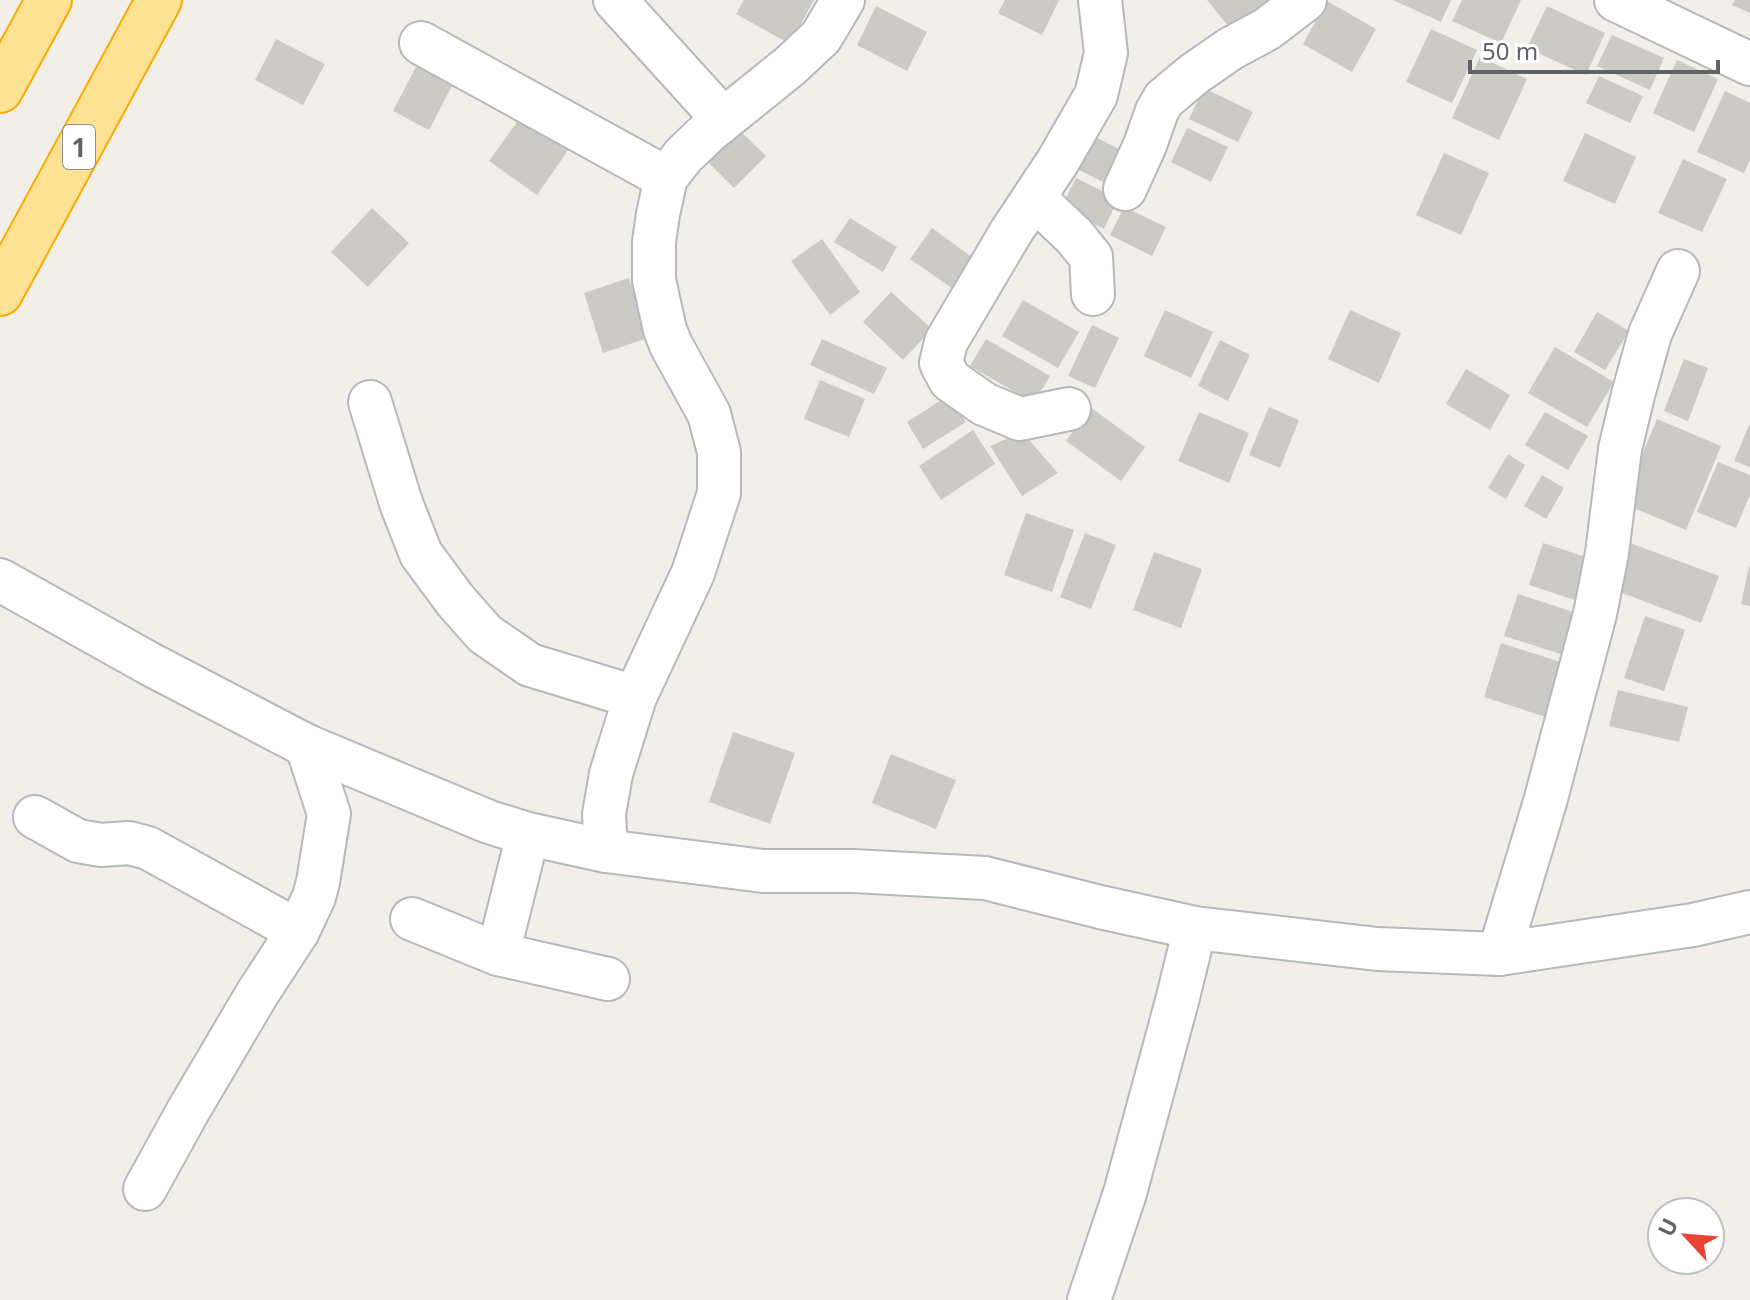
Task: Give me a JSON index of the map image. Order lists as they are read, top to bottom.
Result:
{
  "streets": {
    "highway": ["1"]
  },
  "scale_bar": "50 m",
  "north": "top left"
}
